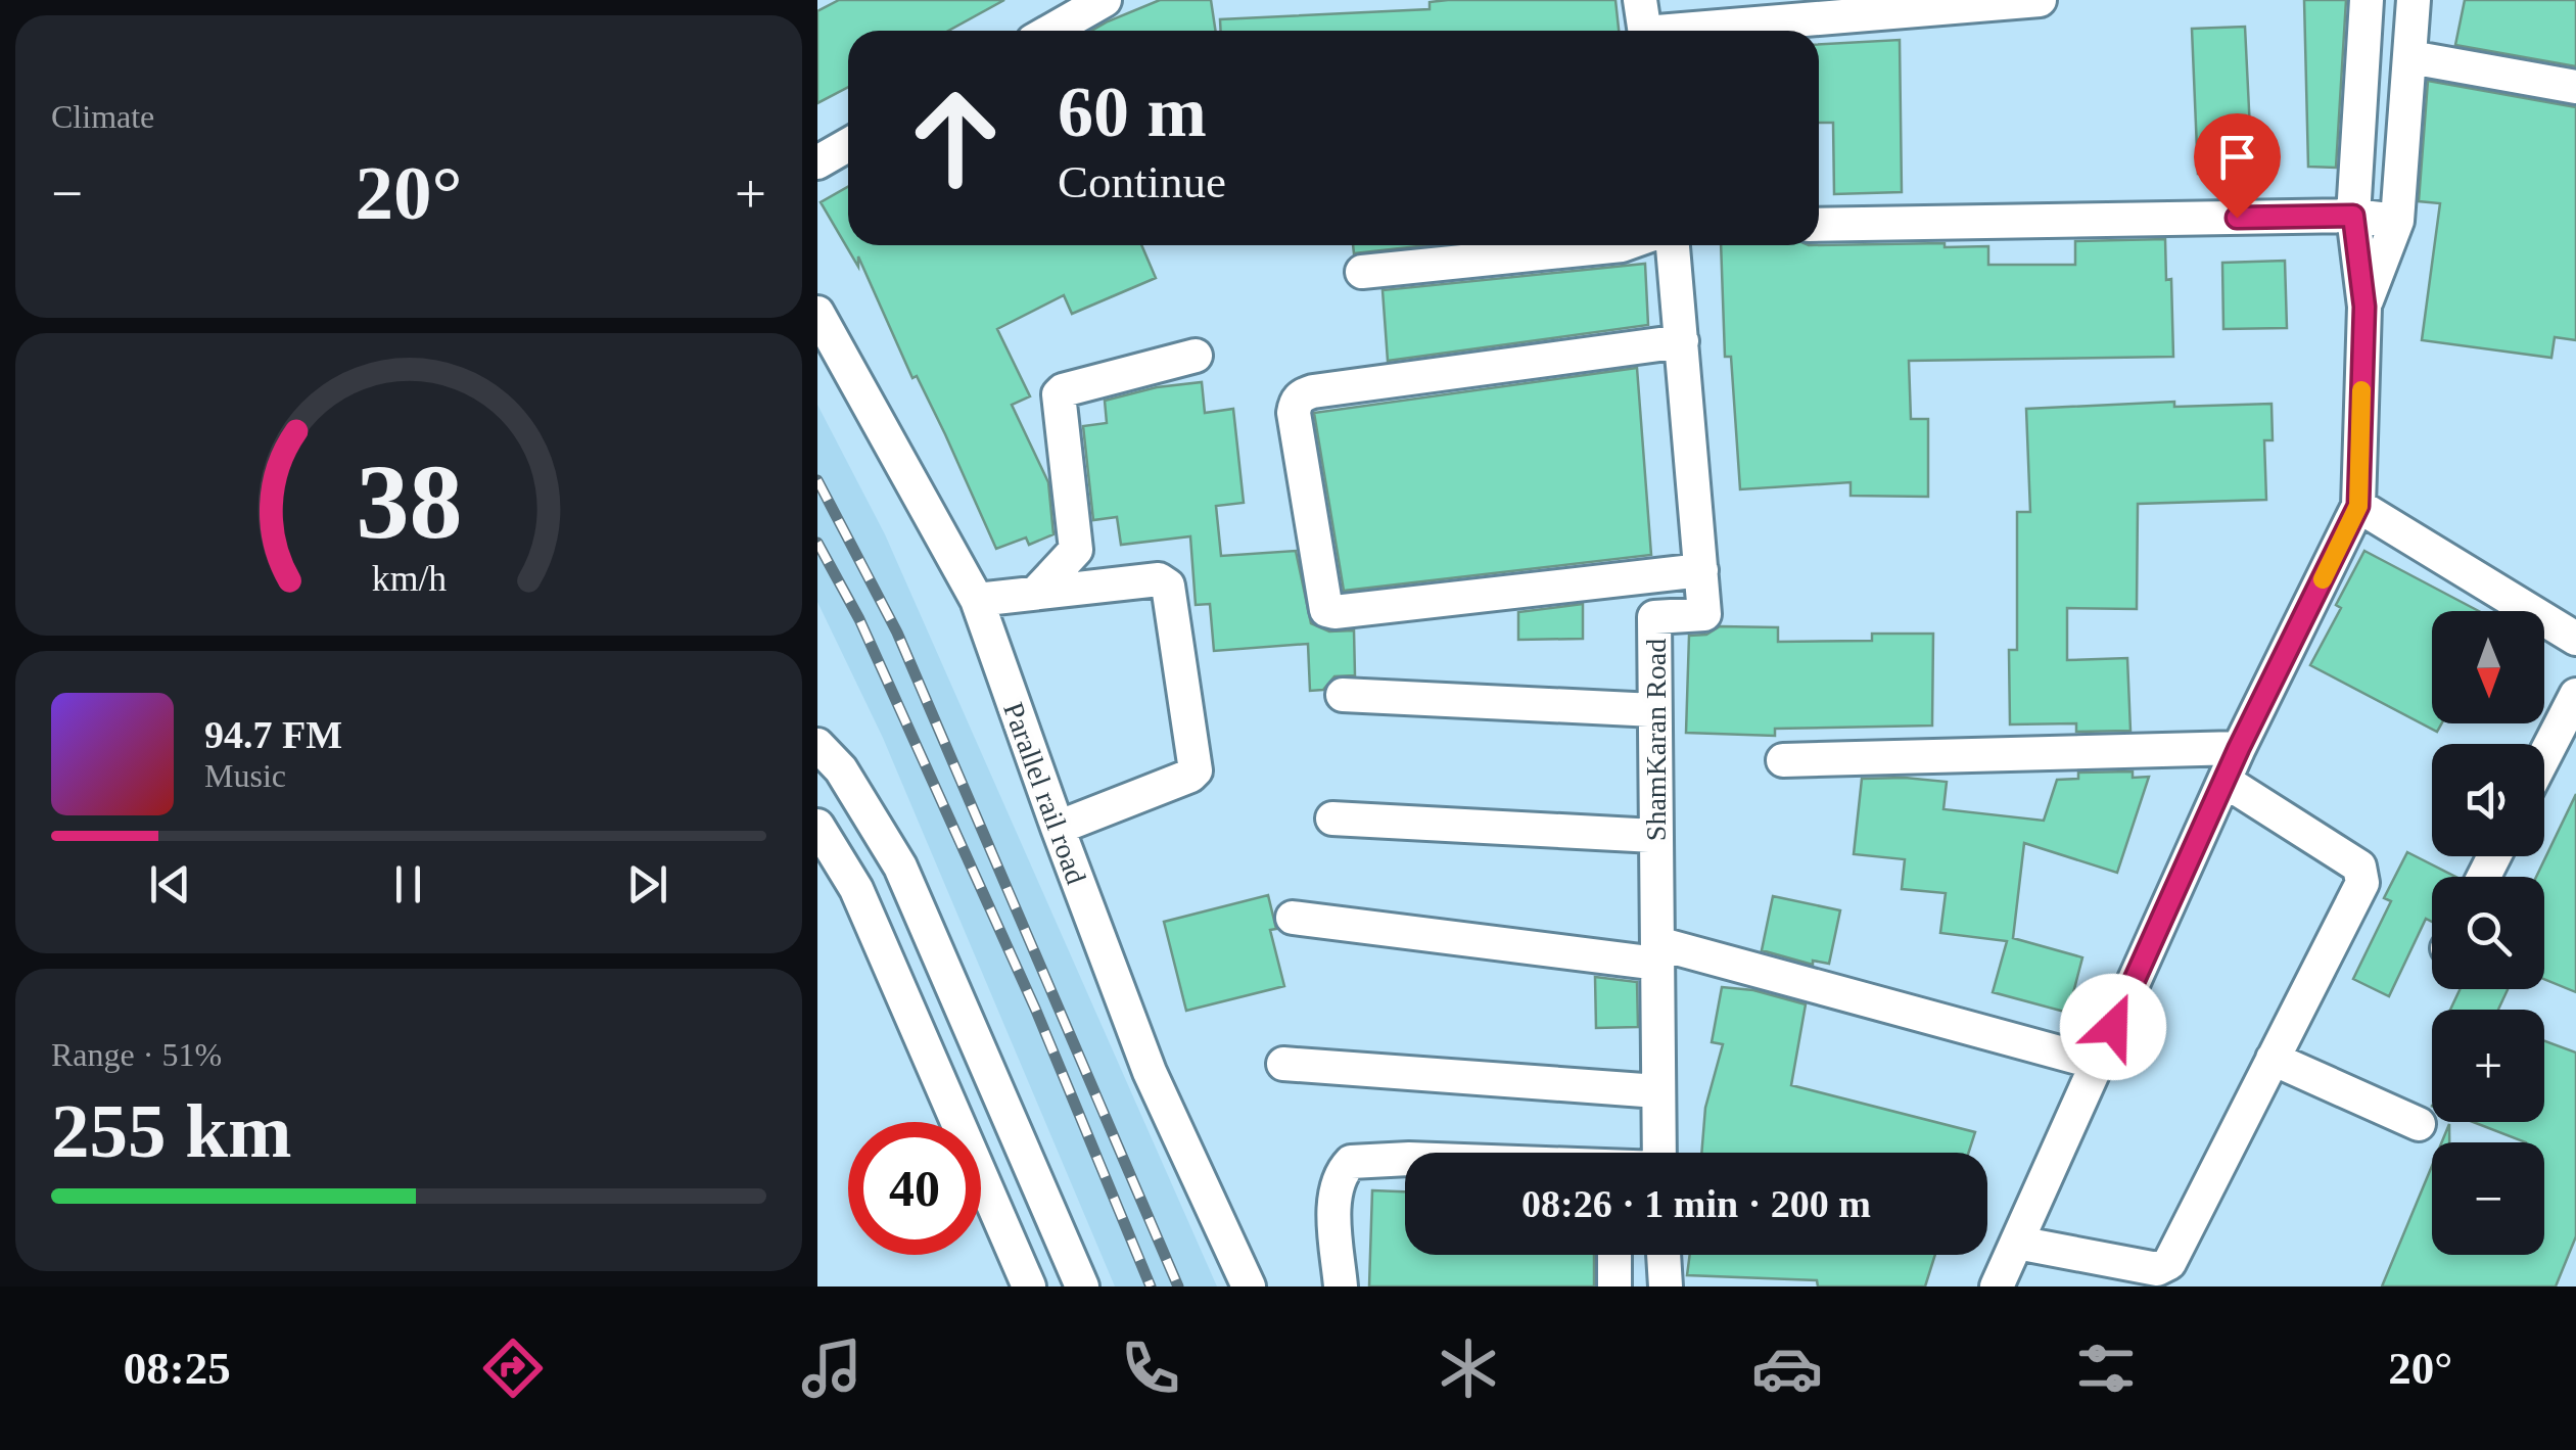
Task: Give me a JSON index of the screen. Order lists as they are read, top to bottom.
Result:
{
  "streets": {
    "street": ["ShamKaran Road", "Parallel rail road"]
  },
  "north": "bottom",
  "page": {
    "tile": [
      "Climate",
      ["Range · 51%", "255 km"]
    ],
    "turn": ["60 m", "Continue"],
    "heat": ["−", "20°", "+"],
    "map_buttons": ["+", "−"],
    "song": ["94.7 FM", "Music"],
    "limit": "40",
    "trip": "08:26 · 1 min · 200 m",
    "tabs": ["08:25", "20°"],
    "gauge": ["38", "km/h"]
  }
}
